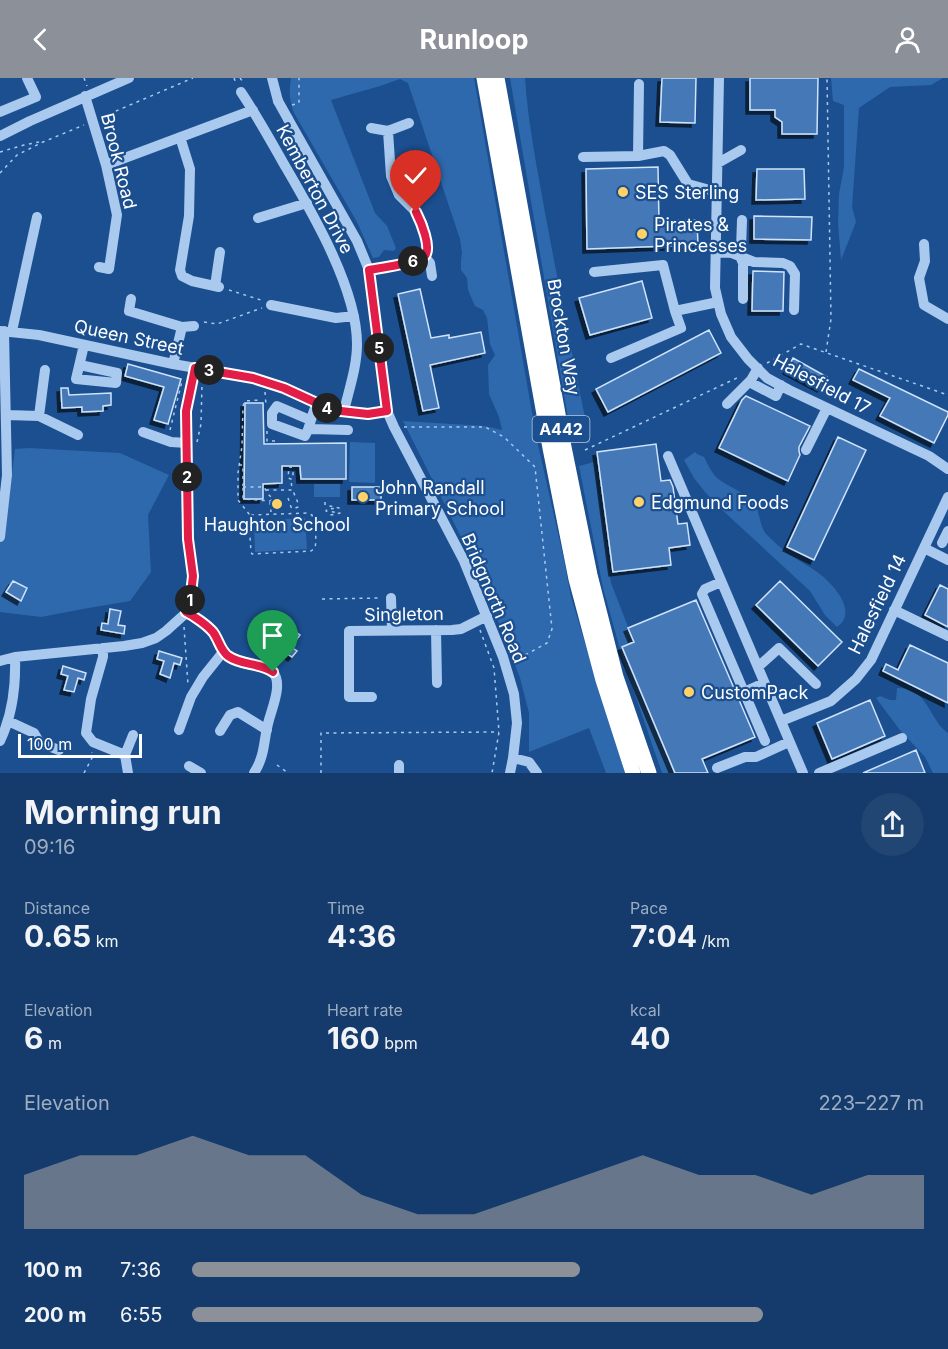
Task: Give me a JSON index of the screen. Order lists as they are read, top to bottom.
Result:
{
  "streets": {
    "highway": ["Brockton Way", "A442"],
    "street": [
      "Brook Road",
      "Kemberton Drive",
      "Queen Street",
      "Halesfield 17",
      "Bridgnorth Road",
      "Halesfield 14",
      "Singleton"
    ]
  },
  "crossings": [
    ["Kemberton Drive", "Queen Street"],
    ["Queen Street", "Bridgnorth Road"],
    ["Bridgnorth Road", "Singleton"]
  ],
  "places": [
    "SES Sterling",
    "Pirates & Princesses",
    "John Randall Primary School",
    "Edgmund Foods",
    "Haughton School",
    "CustomPack"
  ],
  "scale_bar": "100 m",
  "page": {
    "header": "Runloop",
    "pins": [
      "6",
      "5",
      "3",
      "4",
      "2",
      "1"
    ],
    "scale": "100 m",
    "heading": ["Morning run", "09:16"],
    "stats": [
      ["Distance", "0.65 km"],
      ["Time", "4:36"],
      ["Pace", "7:04 /km"],
      ["Elevation", "6 m"],
      ["Heart rate", "160 bpm"],
      ["kcal", "40"]
    ],
    "chart": ["Elevation", "223–227 m"],
    "list": [
      {
        "name": "100 m",
        "note": "7:36"
      },
      {
        "name": "200 m",
        "note": "6:55"
      }
    ]
  }
}
